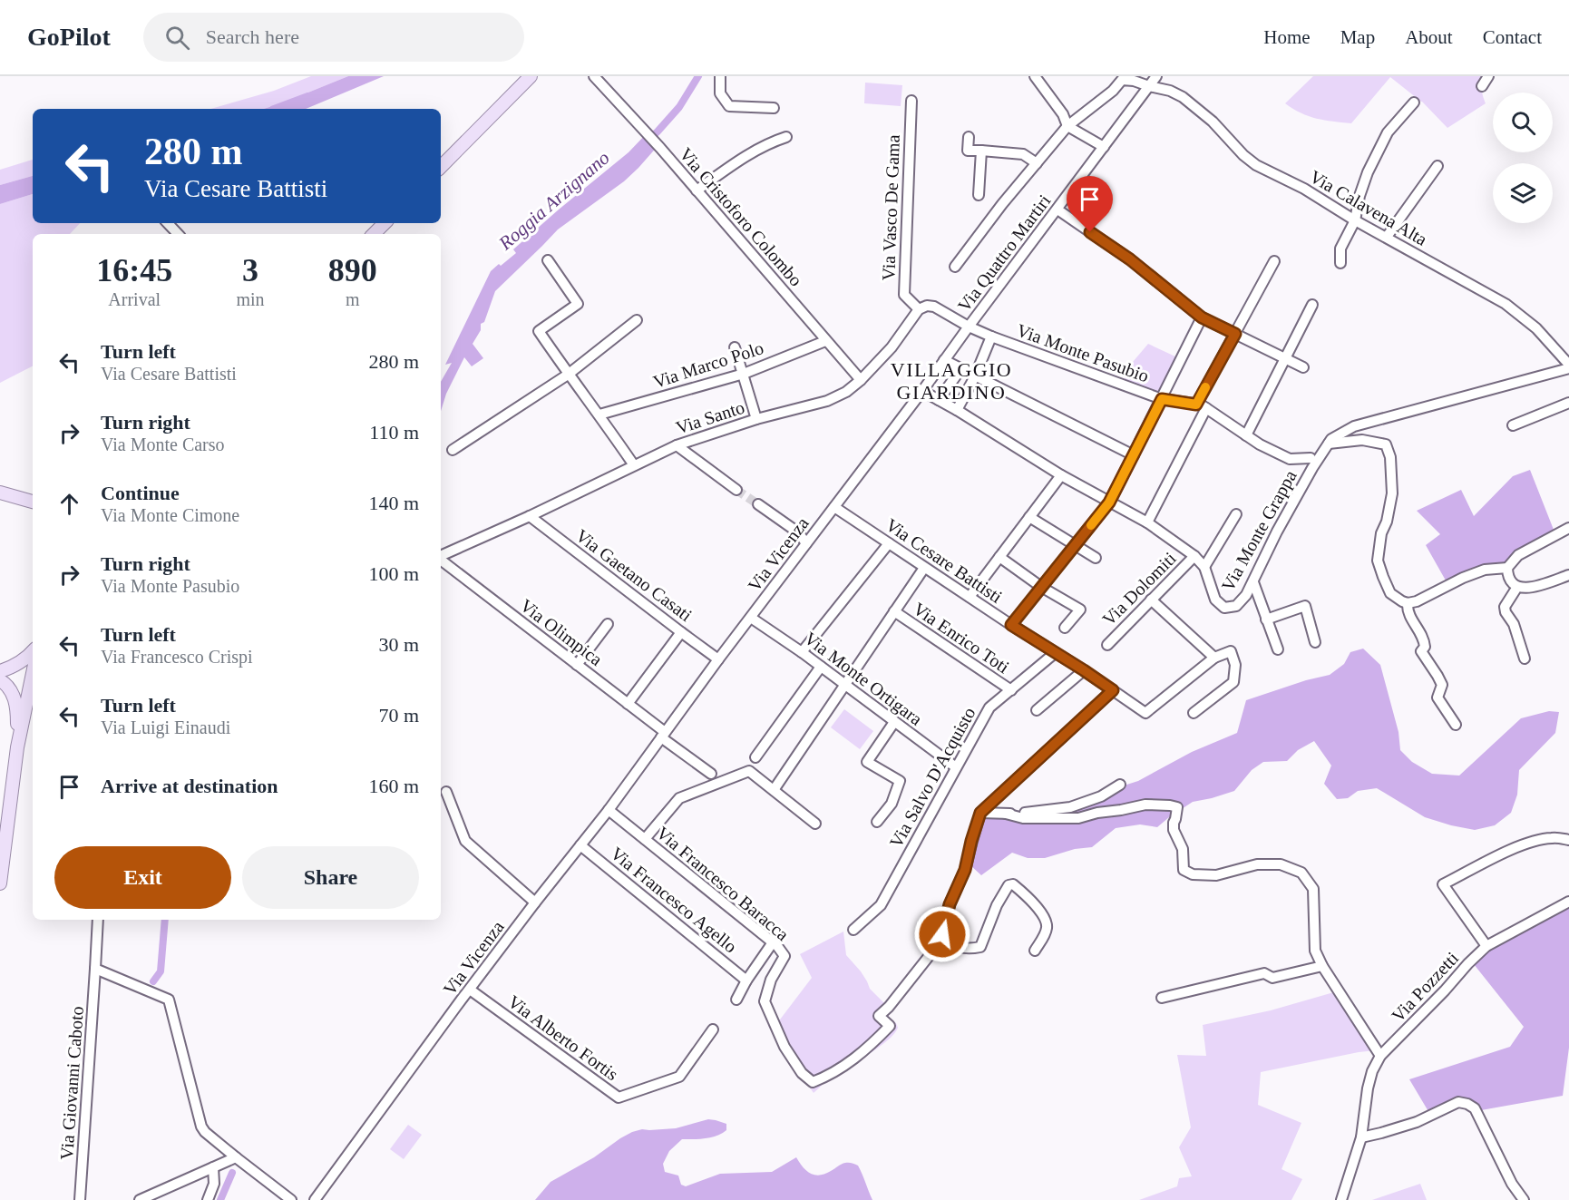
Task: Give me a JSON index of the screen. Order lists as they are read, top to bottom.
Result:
{
  "streets": {
    "street": [
      "Via Vasco De Gama",
      "Via Calavena Alta",
      "Via Cristoforo Colombo",
      "Via Quattro Martiri",
      "Via Monte Pasubio",
      "Via Marco Polo",
      "Via Santo",
      "Via Monte Grappa",
      "Via Vicenza",
      "Via Cesare Battisti",
      "Via Gaetano Casati",
      "Via Dolomiti",
      "Via Olimpica",
      "Via Enrico Toti",
      "Via Monte Ortigara",
      "Via Salvo D'Acquisto",
      "Via Francesco Baracca",
      "Via Francesco Agello",
      "Via Pozzetti",
      "Via Alberto Fortis",
      "Via Giovanni Caboto"
    ]
  },
  "crossings": [
    ["Via Vasco De Gama", "Via Santo"],
    ["Via Calavena Alta", "Via Quattro Martiri"],
    ["Via Calavena Alta", "Via Monte Grappa"],
    ["Via Cristoforo Colombo", "Via Marco Polo"],
    ["Via Cristoforo Colombo", "Via Santo"],
    ["Via Quattro Martiri", "Via Monte Pasubio"],
    ["Via Quattro Martiri", "Via Vicenza"],
    ["Via Santo", "Via Gaetano Casati"],
    ["Via Monte Grappa", "Via Vicenza"],
    ["Via Monte Grappa", "Via Dolomiti"],
    ["Via Vicenza", "Via Cesare Battisti"],
    ["Via Vicenza", "Via Gaetano Casati"],
    ["Via Vicenza", "Via Olimpica"],
    ["Via Vicenza", "Via Monte Ortigara"],
    ["Via Vicenza", "Via Francesco Baracca"],
    ["Via Vicenza", "Via Francesco Agello"],
    ["Via Vicenza", "Via Alberto Fortis"],
    ["Via Cesare Battisti", "Via Salvo D'Acquisto"],
    ["Via Enrico Toti", "Via Salvo D'Acquisto"],
    ["Via Monte Ortigara", "Via Salvo D'Acquisto"]
  ],
  "districts": ["VILLAGGIO GIARDINO"],
  "water": ["Roggia Arzignano"],
  "page": {
    "header": "GoPilot",
    "search": "Search here",
    "nav": [
      "Home",
      "Map",
      "About",
      "Contact"
    ],
    "turn": ["280 m", "Via Cesare Battisti"],
    "eta": [
      "16:45",
      "Arrival",
      "3",
      "min",
      "890",
      "m"
    ],
    "list": [
      {
        "name": "Turn left",
        "note": "Via Cesare Battisti",
        "value": "280 m"
      },
      {
        "name": "Turn right",
        "note": "Via Monte Carso",
        "value": "110 m"
      },
      {
        "name": "Continue",
        "note": "Via Monte Cimone",
        "value": "140 m"
      },
      {
        "name": "Turn right",
        "note": "Via Monte Pasubio",
        "value": "100 m"
      },
      {
        "name": "Turn left",
        "note": "Via Francesco Crispi",
        "value": "30 m"
      },
      {
        "name": "Turn left",
        "note": "Via Luigi Einaudi",
        "value": "70 m"
      },
      {
        "name": "Arrive at destination",
        "value": "160 m"
      }
    ],
    "buttons": ["Exit", "Share"]
  }
}
